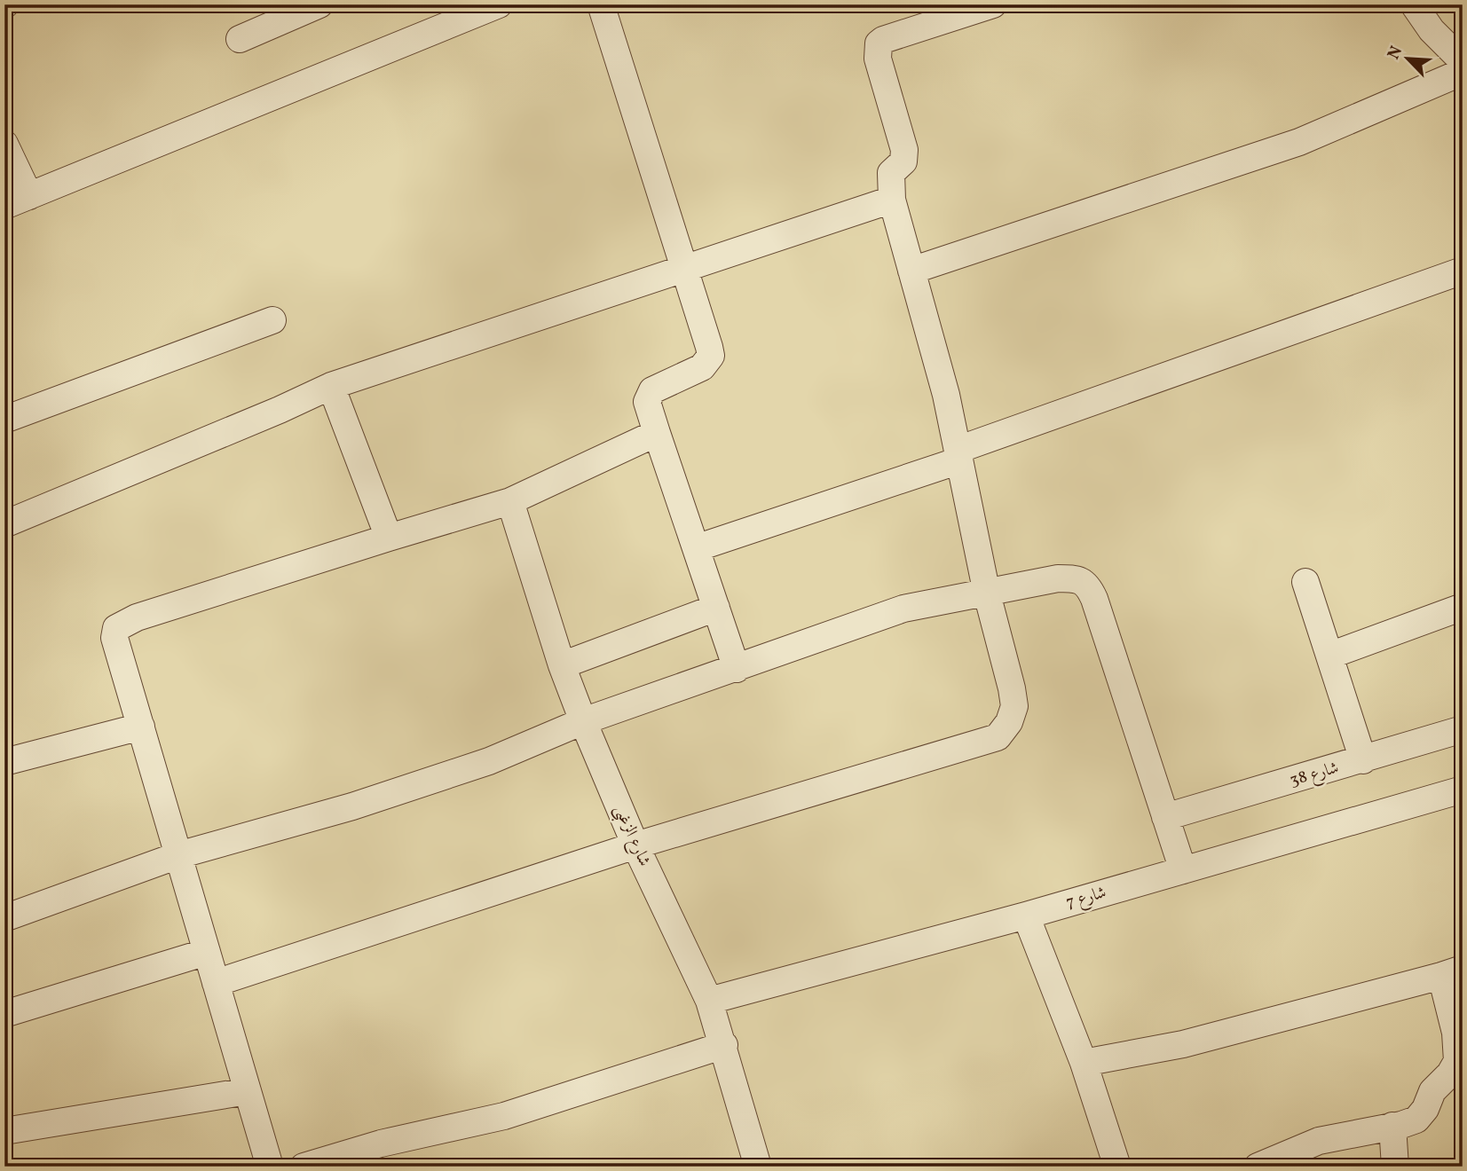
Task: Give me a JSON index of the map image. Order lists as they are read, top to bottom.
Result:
{
  "streets": {
    "street": ["شارع 38", "شارع الزغبى", "شارع 7"]
  },
  "crossings": [
    ["شارع الزغبى", "شارع 7"]
  ],
  "north": "top left"
}
